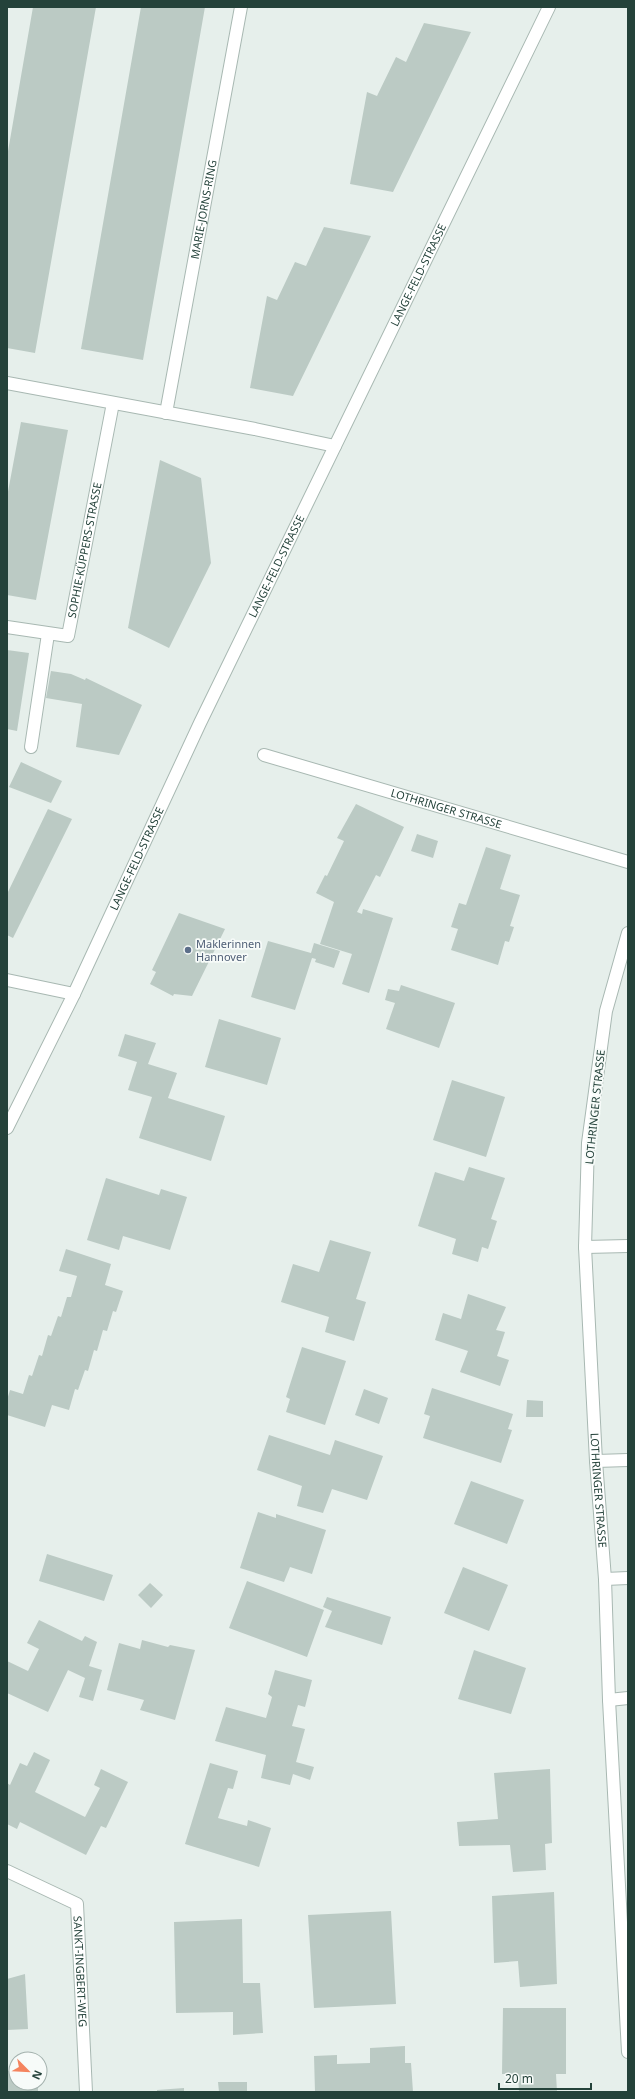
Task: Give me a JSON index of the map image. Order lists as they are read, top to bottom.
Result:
{
  "streets": {
    "street": [
      "MARIE-JORNS-RING",
      "LANGE-FELD-STRASSE",
      "SOPHIE-KÜPPERS-STRASSE",
      "LOTHRINGER STRASSE",
      "SANKT-INGBERT-WEG"
    ]
  },
  "places": ["Maklerinnen Hannover"],
  "scale_bar": "20 m",
  "north": "bottom right"
}
